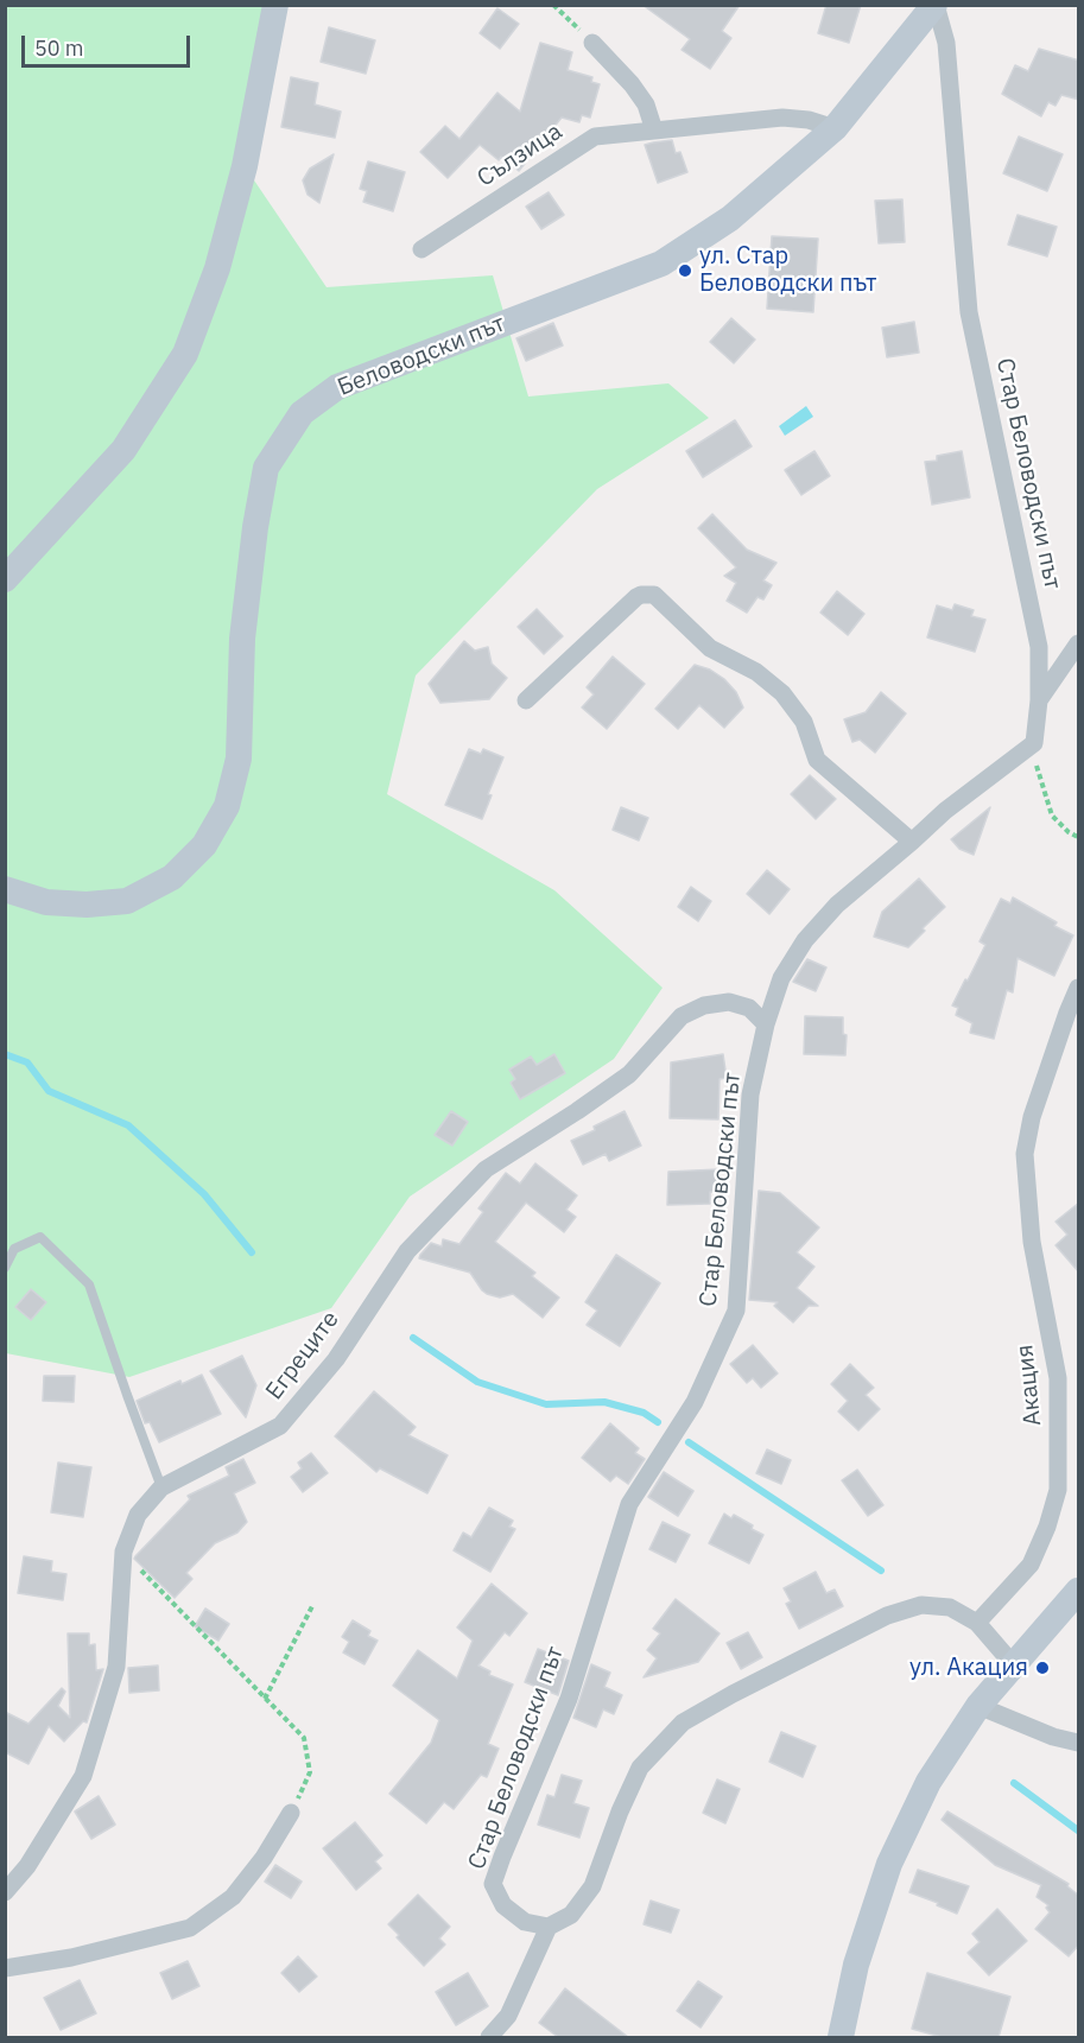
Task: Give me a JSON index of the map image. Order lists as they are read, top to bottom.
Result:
{
  "streets": {
    "street": [
      "Сълзица",
      "Беловодски път",
      "Стар Беловодски път",
      "Егреците",
      "Акация"
    ]
  },
  "crossings": [
    ["Сълзица", "Беловодски път"],
    ["Беловодски път", "Стар Беловодски път"],
    ["Стар Беловодски път", "Егреците"]
  ],
  "places": ["ул. Стар Беловодски път", "ул. Акация"],
  "scale_bar": "50 m"
}
